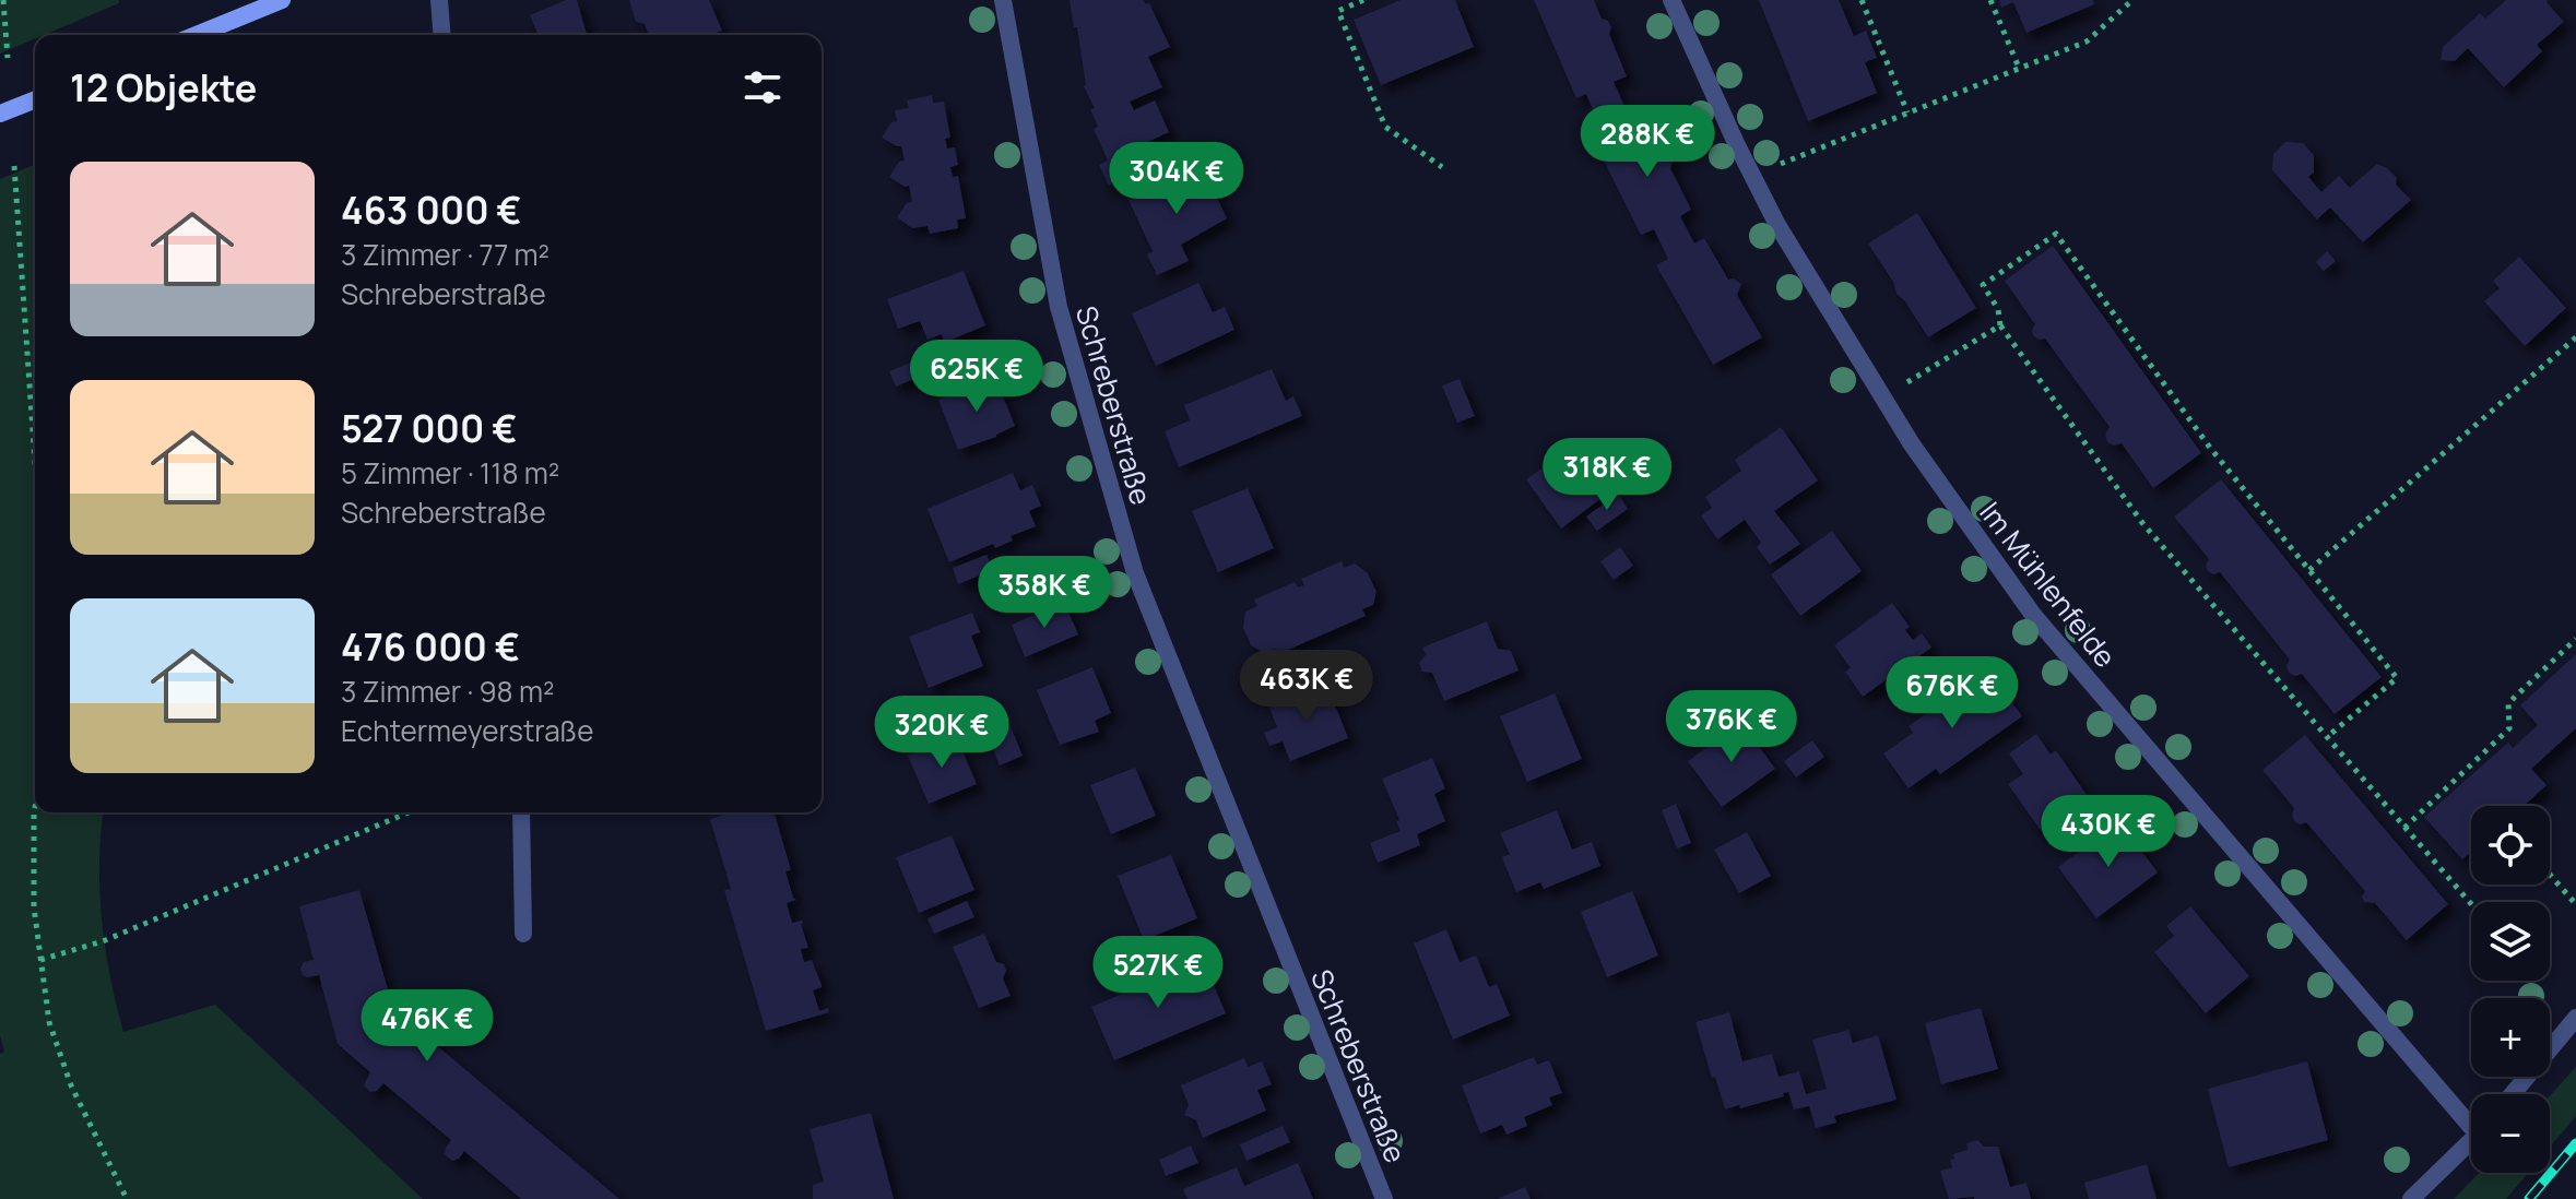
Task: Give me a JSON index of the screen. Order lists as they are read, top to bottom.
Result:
{
  "streets": {
    "street": ["Schreberstraße", "Im Mühlenfelde"]
  },
  "page": {
    "heading": "12 Objekte",
    "price": [
      "288K €",
      "304K €",
      "625K €",
      "318K €",
      "358K €",
      "463K €",
      "676K €",
      "376K €",
      "320K €",
      "430K €",
      "527K €",
      "476K €"
    ],
    "list": [
      {
        "name": "463 000 €",
        "note": "3 Zimmer · 77 m² · Schreberstraße"
      },
      {
        "name": "527 000 €",
        "note": "5 Zimmer · 118 m² · Schreberstraße"
      },
      {
        "name": "476 000 €",
        "note": "3 Zimmer · 98 m² · Echtermeyerstraße"
      }
    ],
    "map_buttons": ["+", "−"]
  }
}
